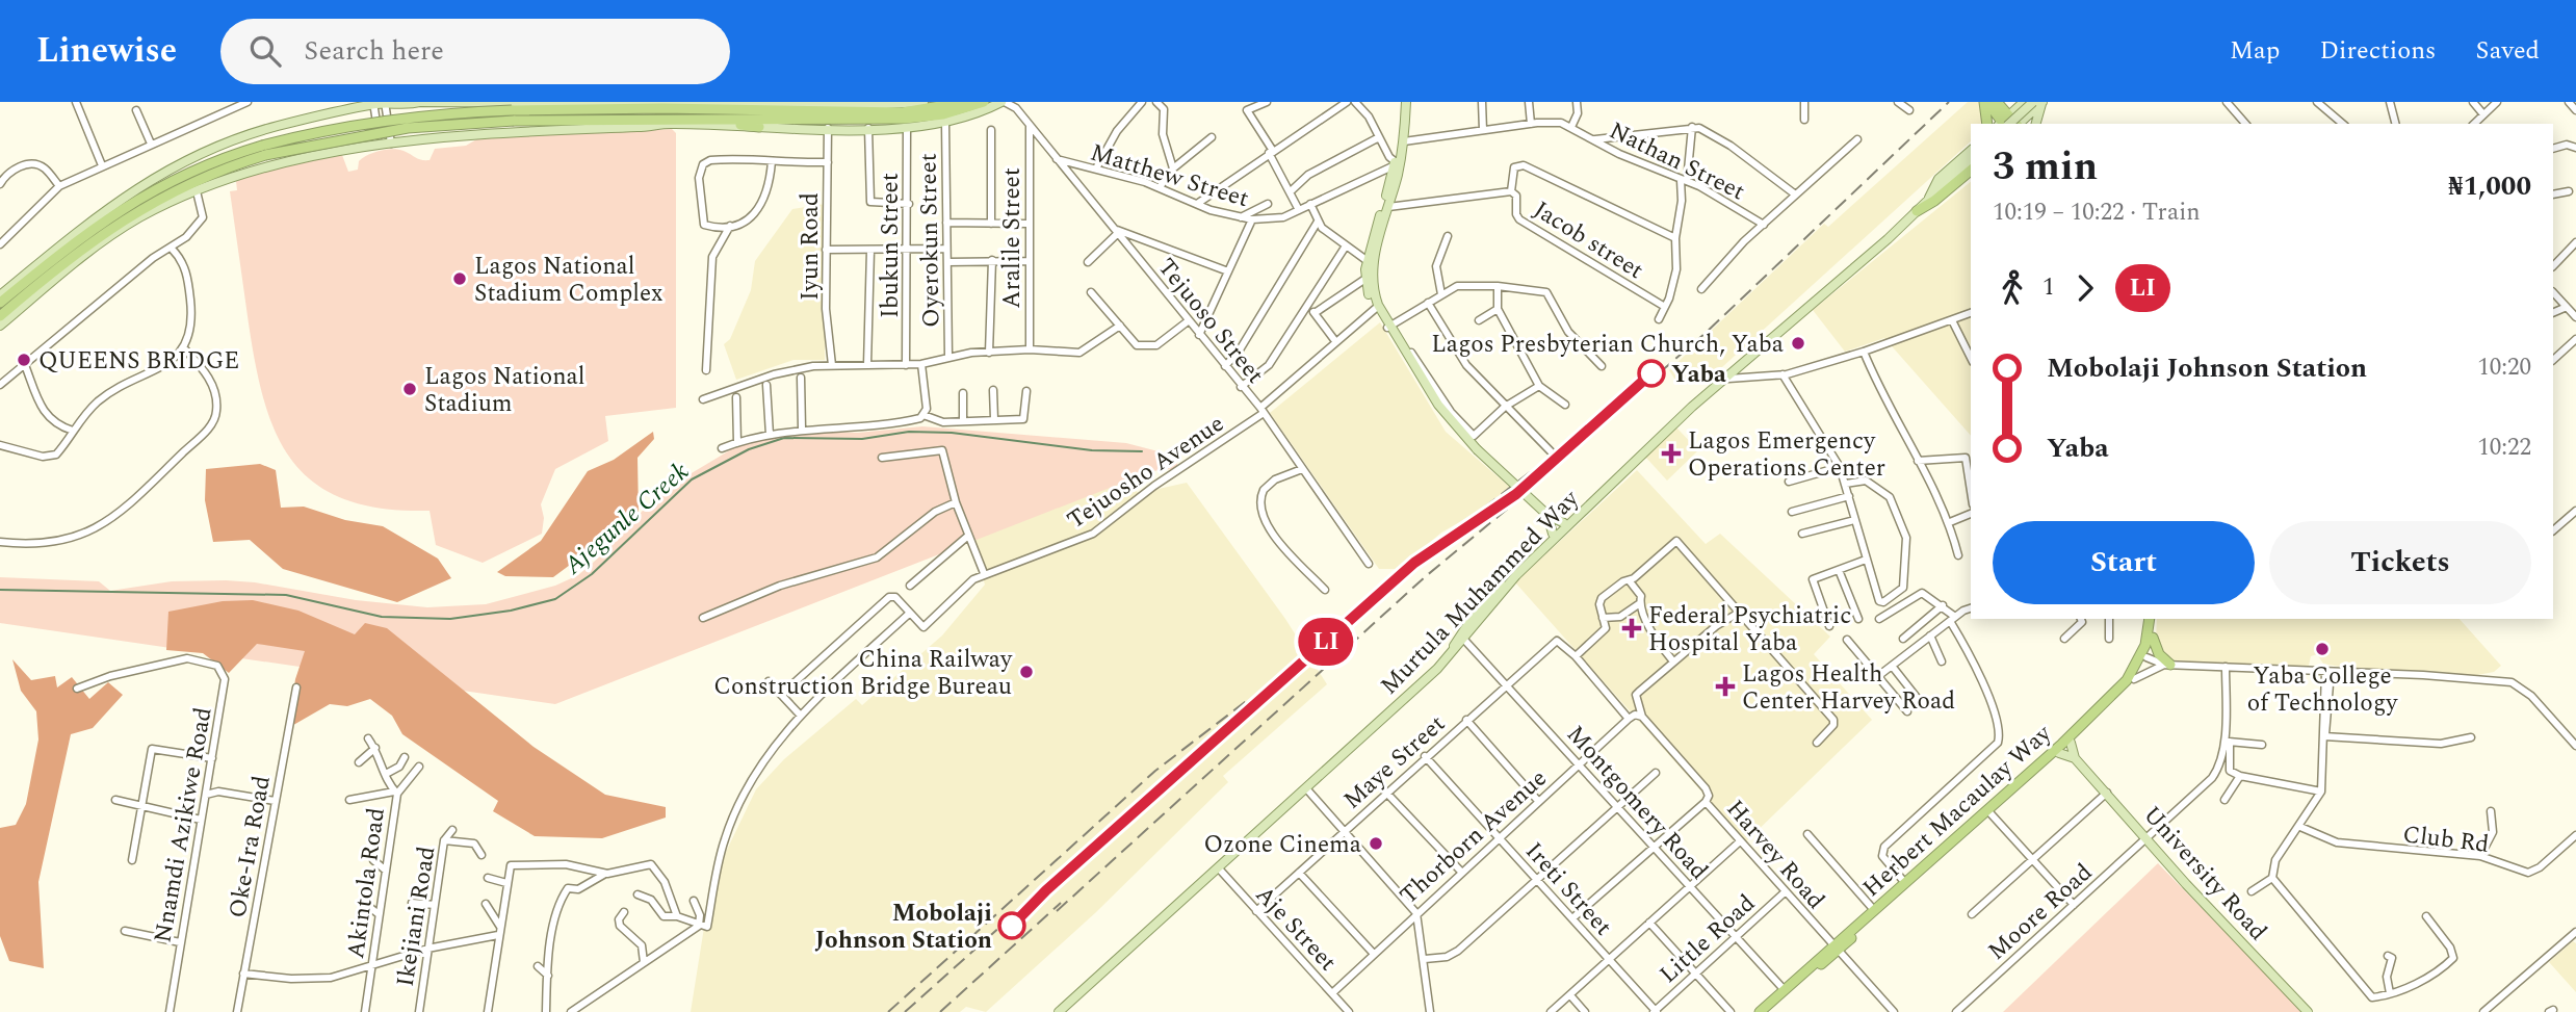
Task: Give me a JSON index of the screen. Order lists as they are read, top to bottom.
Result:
{
  "streets": {
    "highway": ["Herbert Macaulay Way"],
    "main road": ["Murtula Muhammed Way", "University Road"],
    "street": [
      "Nathan Street",
      "Matthew Street",
      "Aralile Street",
      "Jacob street",
      "Oyerokun Street",
      "Ibukun Street",
      "Iyun Road",
      "Tejuoso Street",
      "Tejuosho Avenue",
      "Maye Street",
      "Montgomery Road",
      "Nnamdi Azikiwe Road",
      "Thorborn Avenue",
      "Club Rd",
      "Oke-Ira Road",
      "Harvey Road",
      "Akintola Road",
      "Ireti Street",
      "Moore Road",
      "Ikejiani Road",
      "Aje Street",
      "Little Road"
    ]
  },
  "crossings": [
    ["Matthew Street", "Tejuoso Street"],
    ["Aralile Street", "Tejuoso Street"],
    ["Tejuoso Street", "Tejuosho Avenue"],
    ["Murtula Muhammed Way", "Montgomery Road"],
    ["Murtula Muhammed Way", "Aje Street"],
    ["Maye Street", "Montgomery Road"],
    ["Maye Street", "Ireti Street"],
    ["Maye Street", "Aje Street"],
    ["Montgomery Road", "Herbert Macaulay Way"],
    ["Montgomery Road", "Thorborn Avenue"],
    ["Montgomery Road", "Little Road"],
    ["Herbert Macaulay Way", "Harvey Road"],
    ["Thorborn Avenue", "Ireti Street"],
    ["Thorborn Avenue", "Aje Street"],
    ["Harvey Road", "Little Road"],
    ["University Road", "Moore Road"],
    ["Ireti Street", "Little Road"]
  ],
  "water": ["Ajegunle Creek"],
  "places": {
    "other": [
      "Lagos National Stadium Complex",
      "Lagos Presbyterian Church, Yaba",
      "QUEENS BRIDGE",
      "Yaba",
      "Lagos National Stadium",
      "Yaba College of Technology",
      "China Railway Construction Bridge Bureau",
      "Ozone Cinema",
      "Mobolaji Johnson Station"
    ],
    "health": ["Lagos Emergency Operations Center", "Federal Psychiatric Hospital Yaba", "Lagos Health Center Harvey Road"]
  },
  "page": {
    "header": "Linewise",
    "search": "Search here",
    "nav": ["Map", "Directions", "Saved"],
    "on_map": "LI",
    "heading": ["3 min", "10:19 – 10:22 · Train", "₦1,000"],
    "legs": ["1", "LI"],
    "list": [
      {
        "name": "Mobolaji Johnson Station",
        "value": "10:20"
      },
      {
        "name": "Yaba",
        "value": "10:22"
      }
    ],
    "buttons": ["Start", "Tickets"]
  }
}
